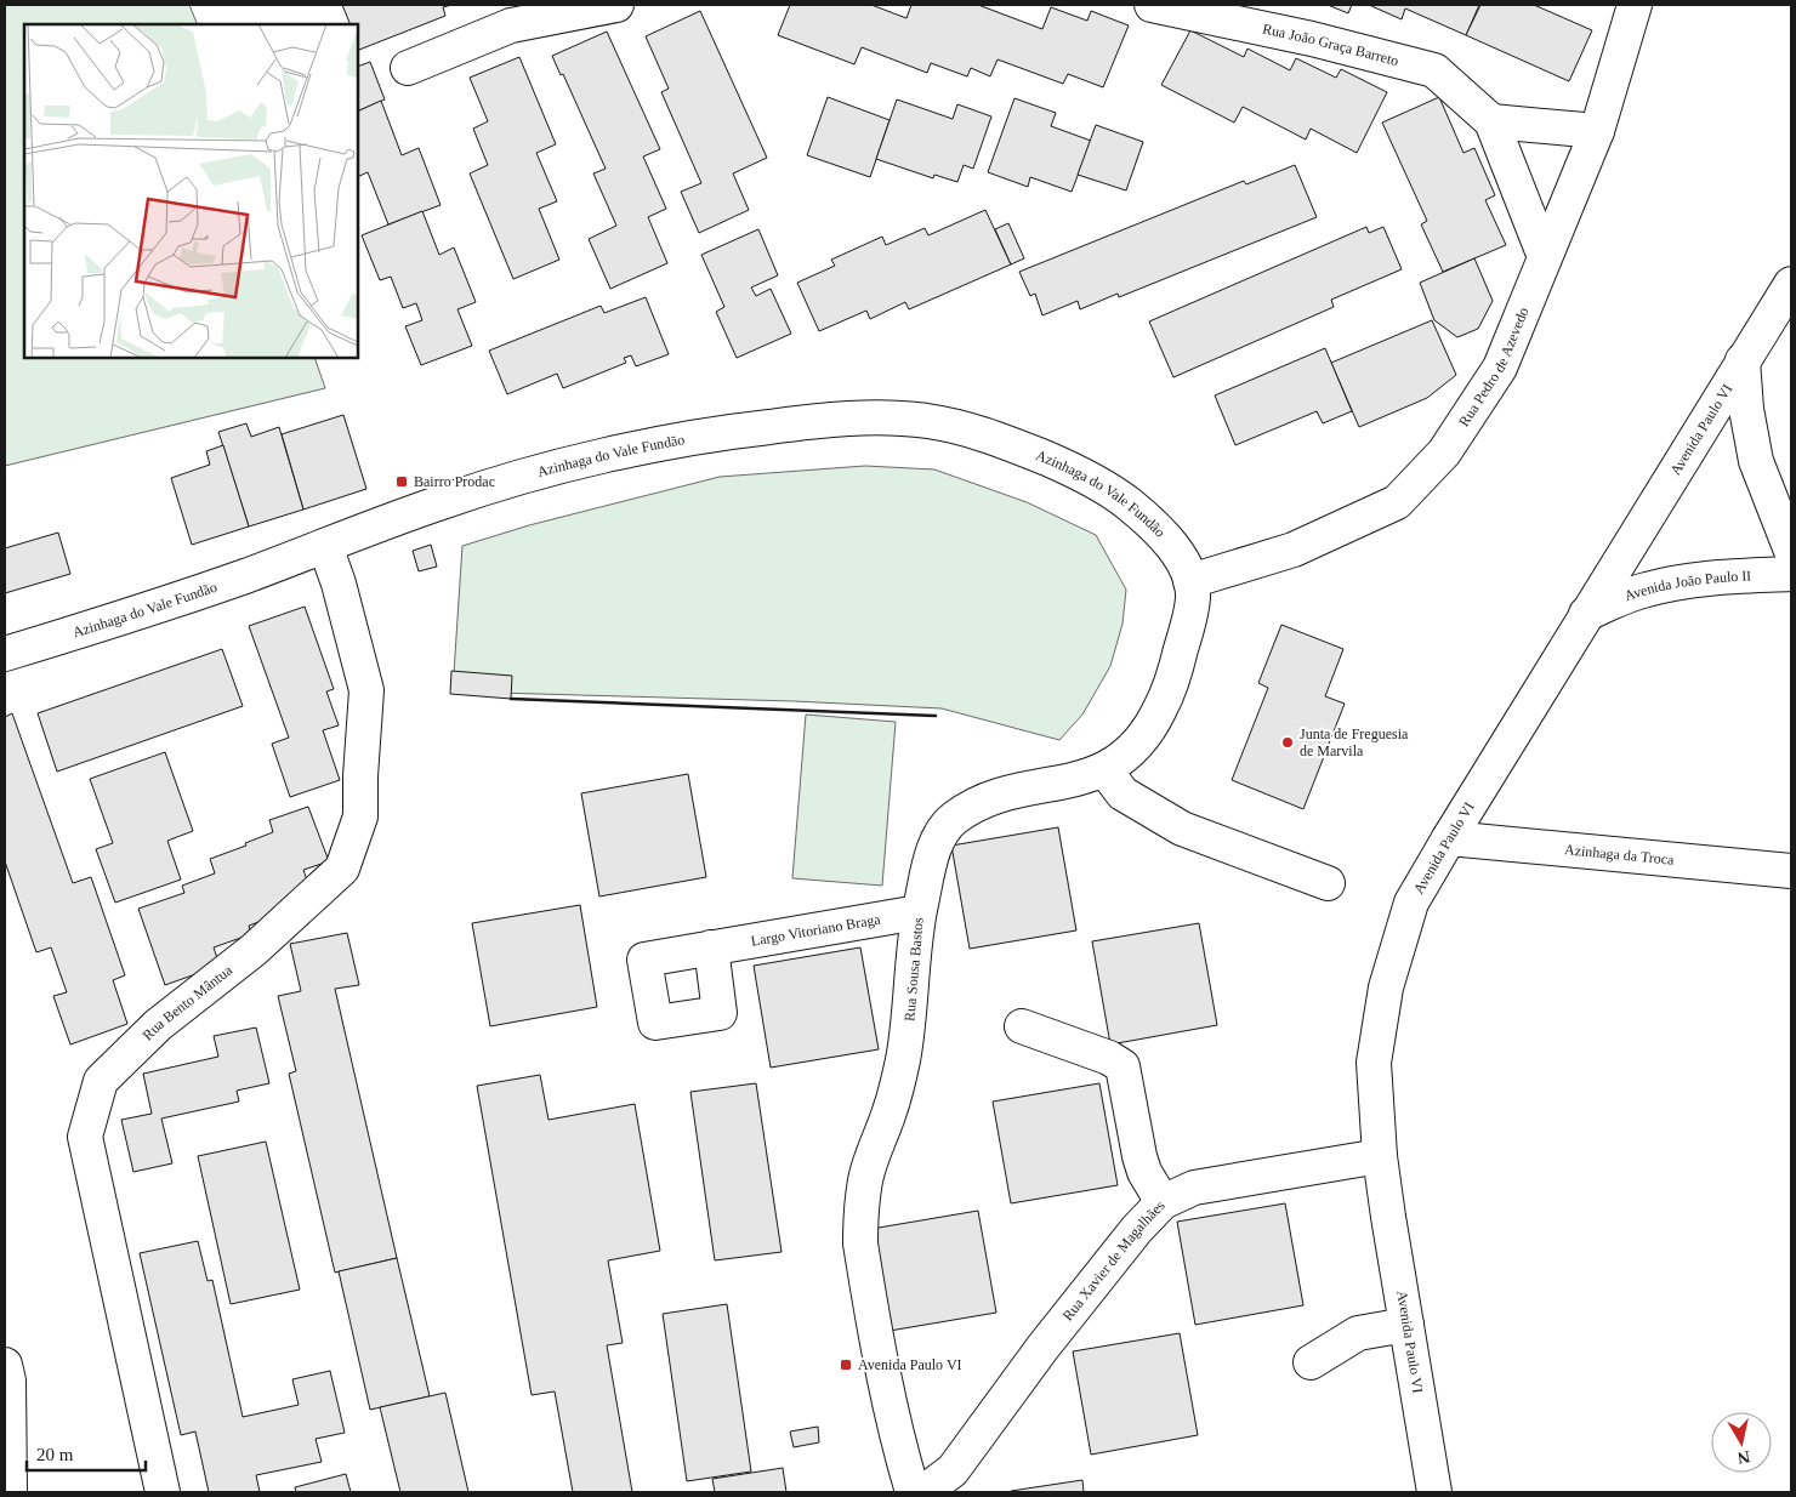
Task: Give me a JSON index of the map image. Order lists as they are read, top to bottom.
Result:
{
  "streets": {
    "street": [
      "Rua João Graça Barreto",
      "Rua Pedro de Azevedo",
      "Avenida Paulo VI",
      "Azinhaga do Vale Fundão",
      "Avenida João Paulo II",
      "Azinhaga da Troca",
      "Largo Vitoriano Braga",
      "Rua Sousa Bastos",
      "Rua Bento Mântua",
      "Rua Xavier de Magalhães"
    ]
  },
  "crossings": [
    ["Rua João Graça Barreto", "Rua Pedro de Azevedo"],
    ["Rua Pedro de Azevedo", "Azinhaga do Vale Fundão"],
    ["Rua Pedro de Azevedo", "Rua Sousa Bastos"],
    ["Avenida Paulo VI", "Avenida João Paulo II"],
    ["Avenida Paulo VI", "Azinhaga da Troca"],
    ["Avenida Paulo VI", "Rua Xavier de Magalhães"],
    ["Azinhaga do Vale Fundão", "Rua Sousa Bastos"],
    ["Azinhaga do Vale Fundão", "Rua Bento Mântua"],
    ["Largo Vitoriano Braga", "Rua Sousa Bastos"]
  ],
  "places": {
    "transit": ["Bairro Prodac", "Avenida Paulo VI"],
    "other": ["Junta de Freguesia de Marvila"]
  },
  "scale_bar": "20 m",
  "north": "bottom"
}
